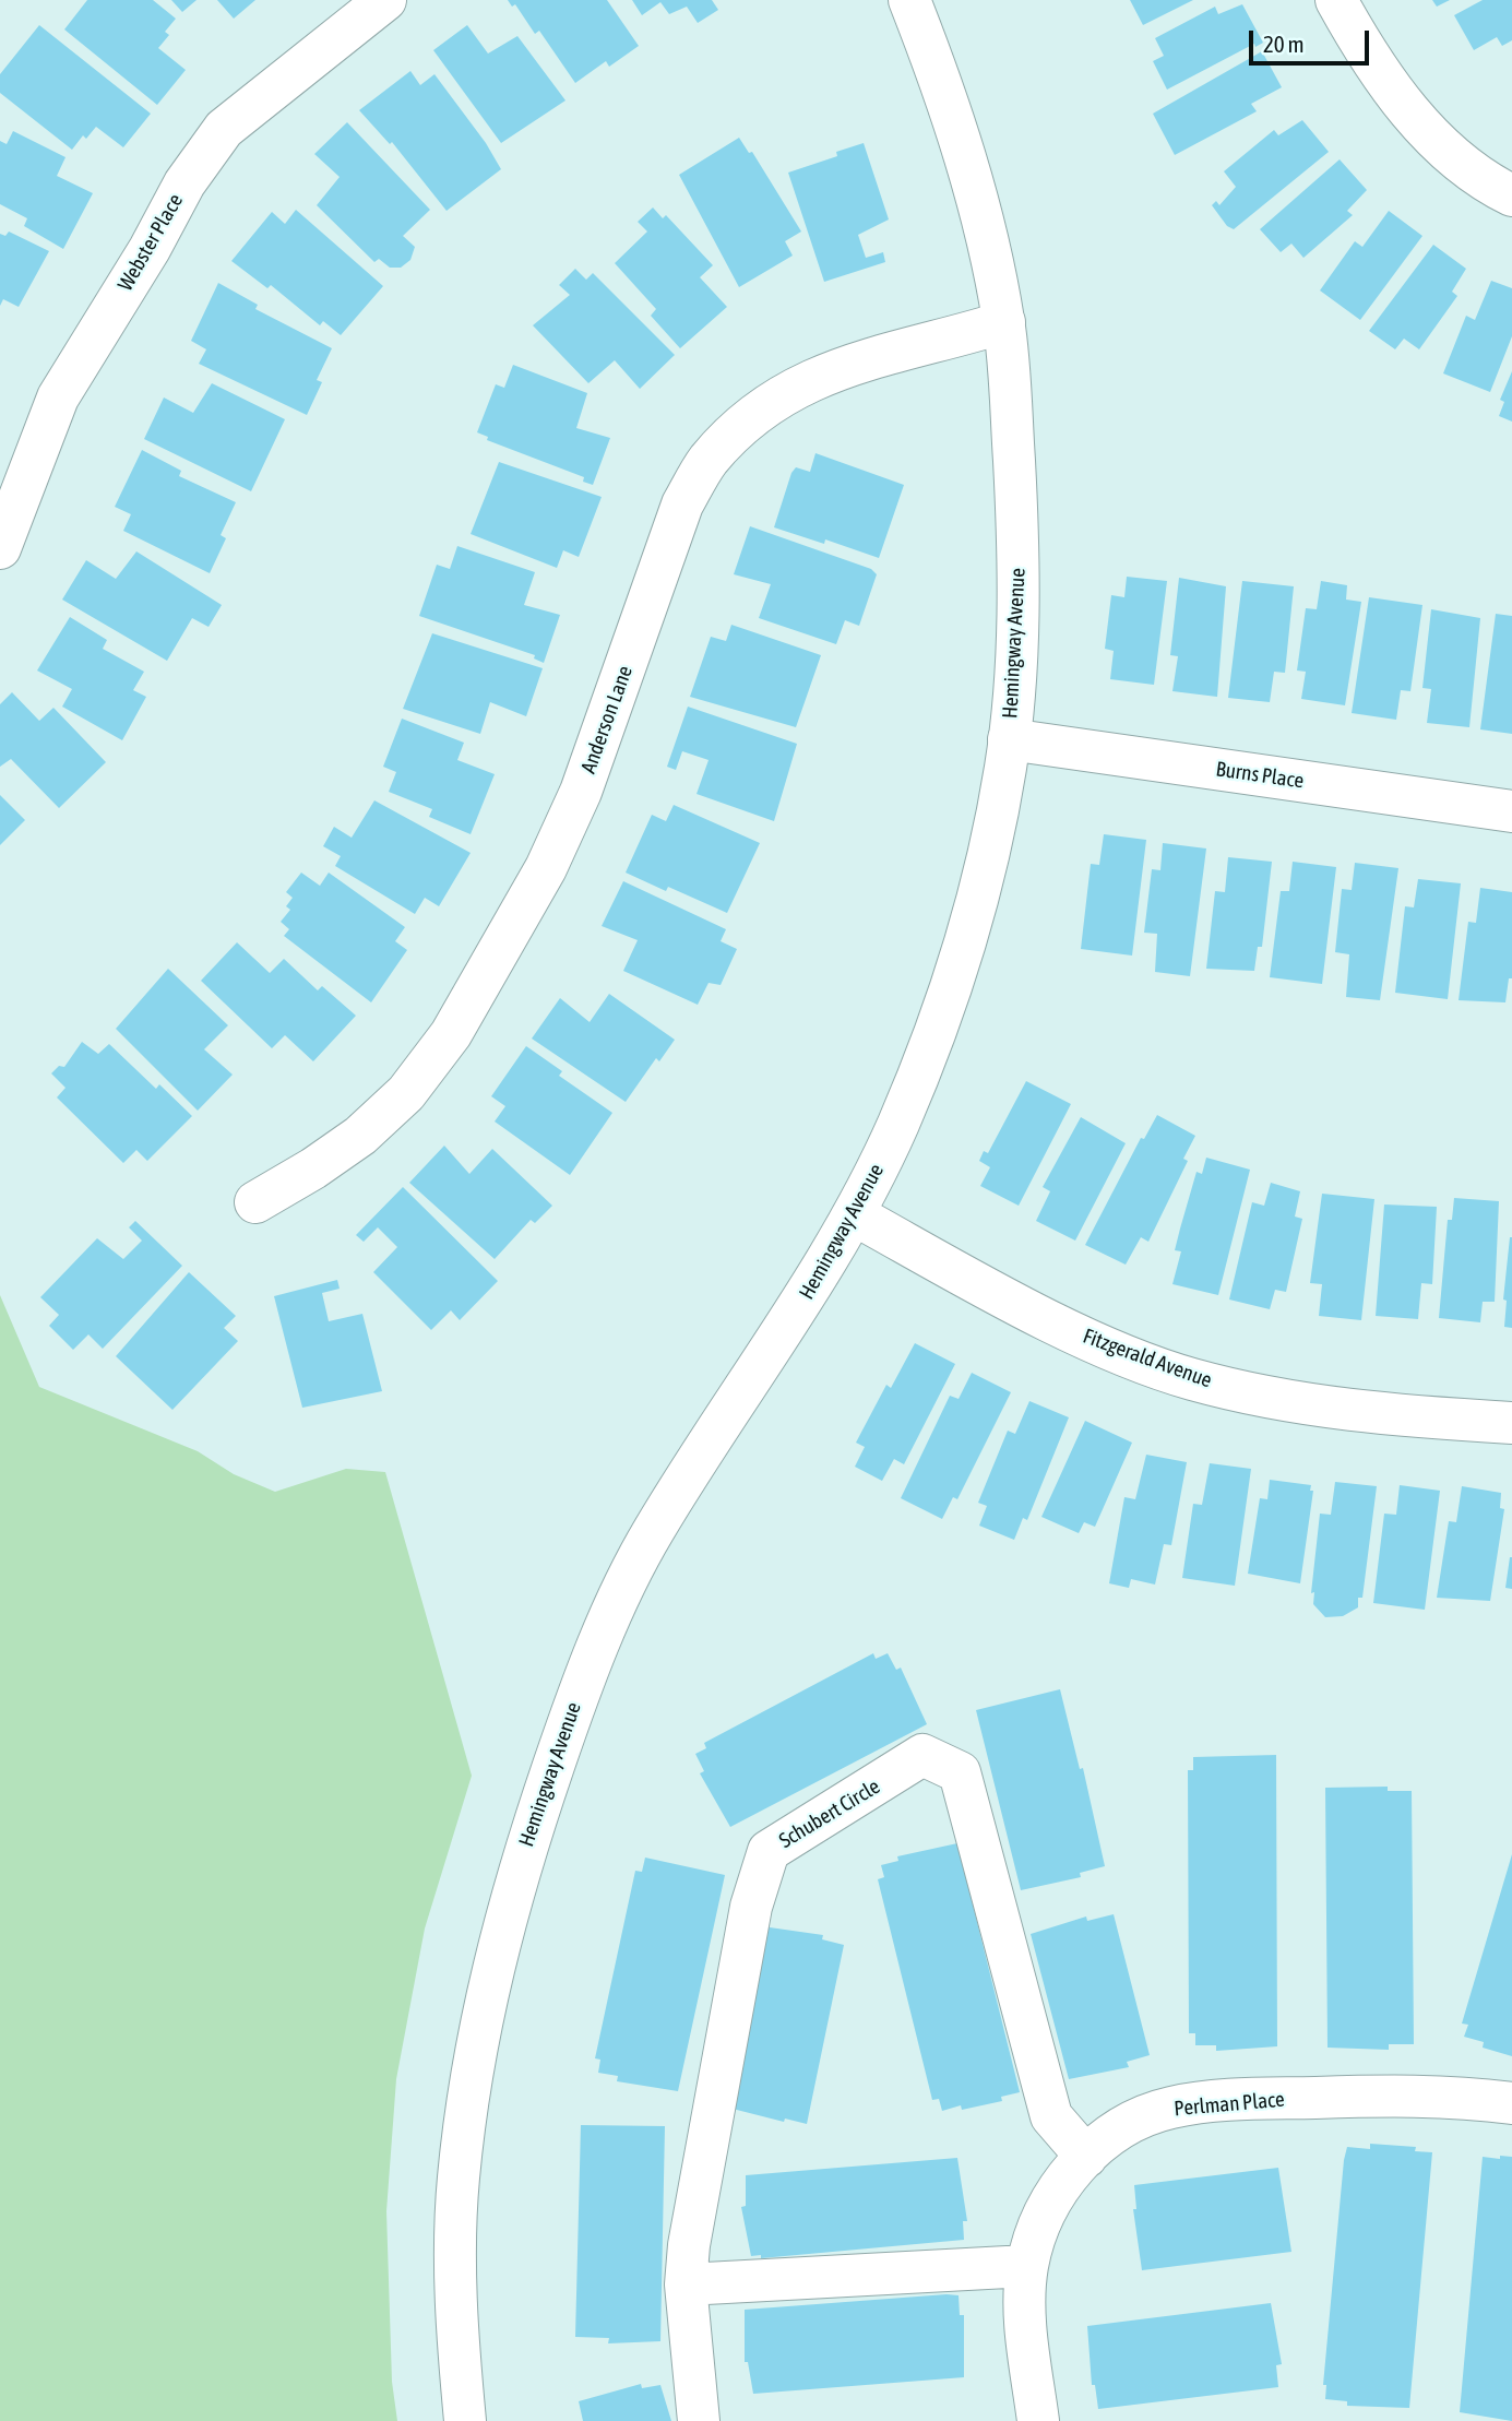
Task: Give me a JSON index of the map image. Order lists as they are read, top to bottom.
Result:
{
  "streets": {
    "street": [
      "Webster Place",
      "Hemingway Avenue",
      "Anderson Lane",
      "Burns Place",
      "Fitzgerald Avenue",
      "Schubert Circle",
      "Perlman Place"
    ]
  },
  "crossings": [
    ["Hemingway Avenue", "Anderson Lane"],
    ["Hemingway Avenue", "Burns Place"],
    ["Hemingway Avenue", "Fitzgerald Avenue"],
    ["Schubert Circle", "Perlman Place"]
  ],
  "scale_bar": "20 m"
}
